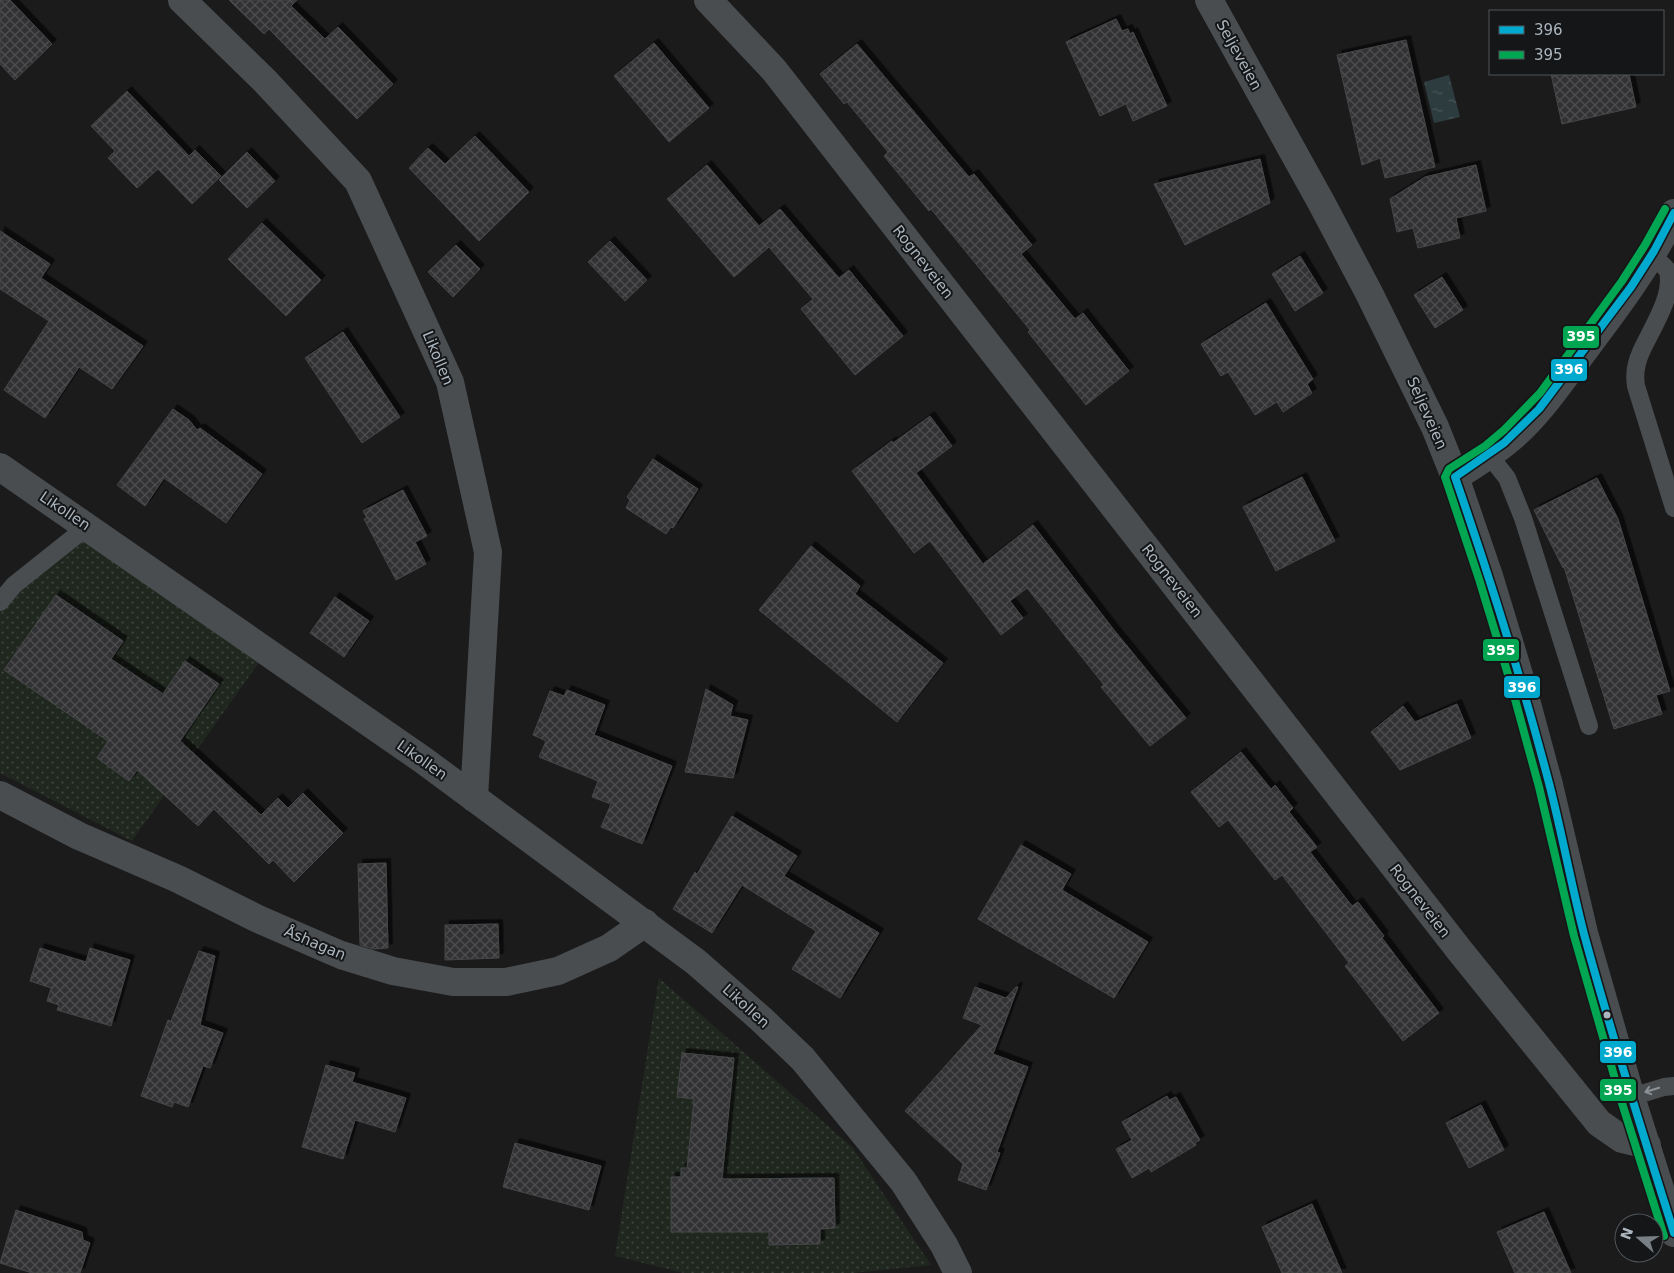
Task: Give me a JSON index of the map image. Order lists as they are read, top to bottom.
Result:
{
  "streets": {
    "street": [
      "Seljeveien",
      "Rogneveien",
      "Likollen",
      "Åshagan"
    ]
  },
  "crossings": [
    ["Seljeveien", "Rogneveien"],
    ["Likollen", "Åshagan"]
  ],
  "lines": ["transit line 395", "transit line 396"],
  "legend": ["396", "395"],
  "north": "left"
}
